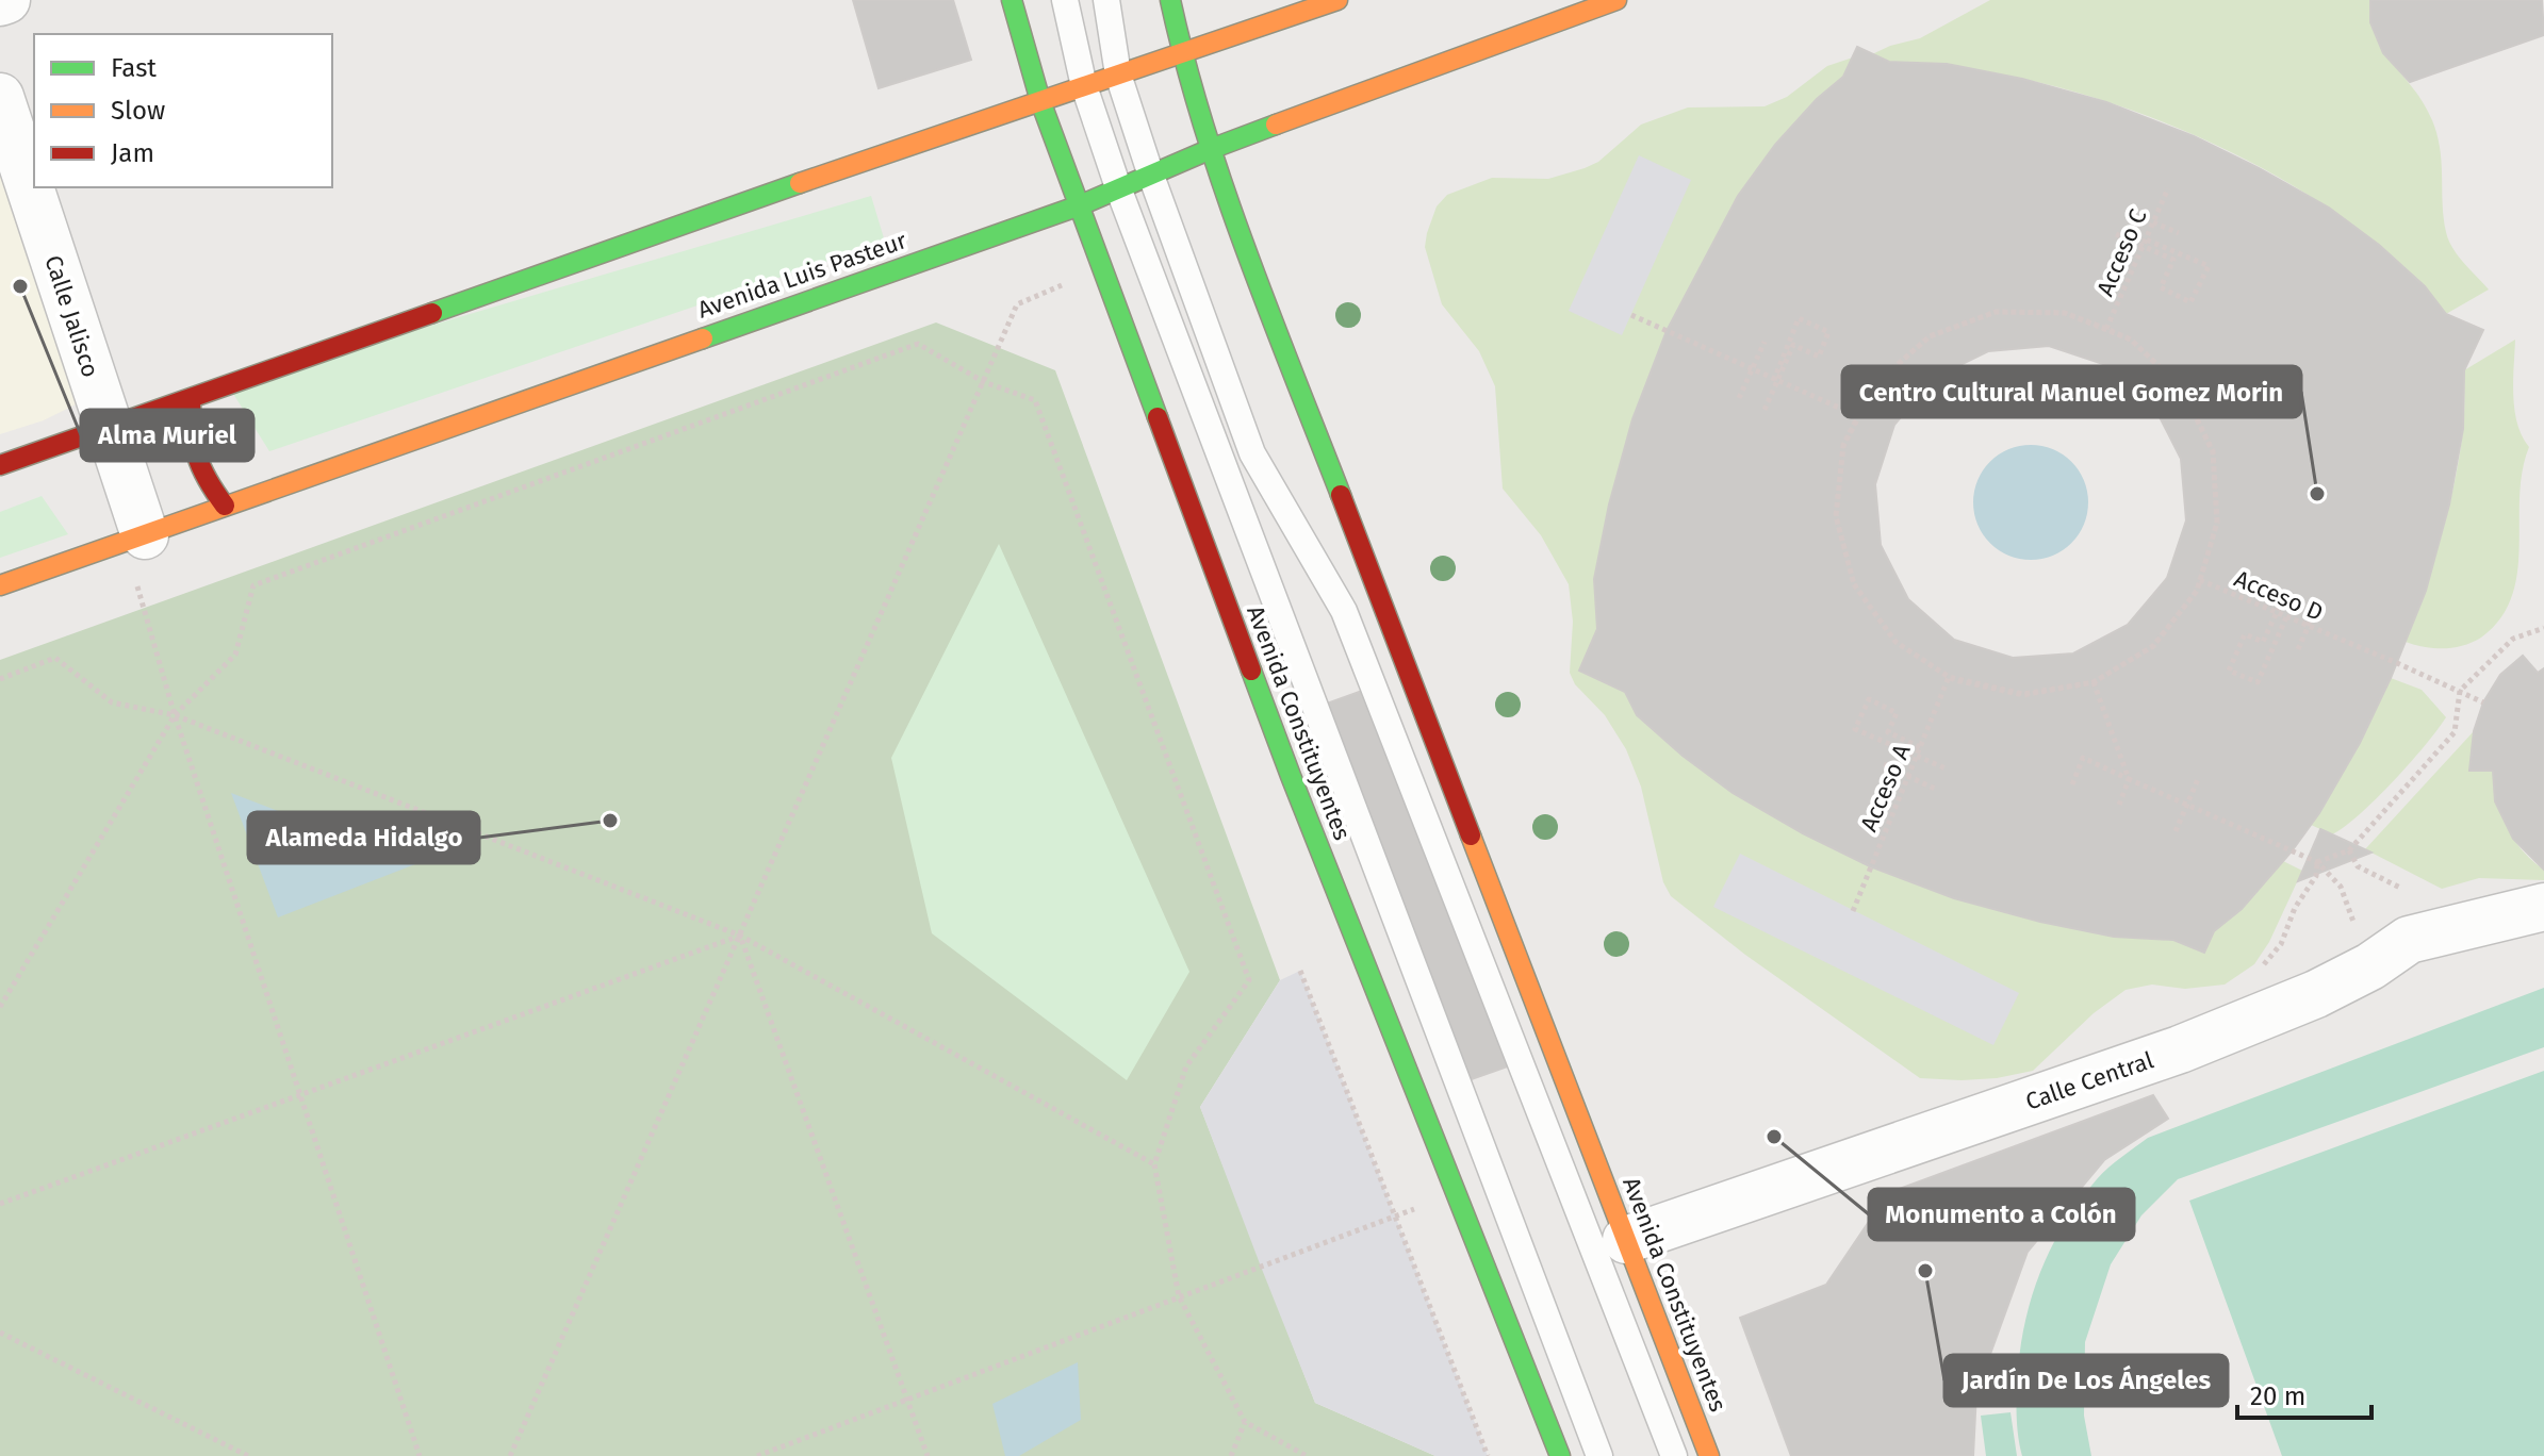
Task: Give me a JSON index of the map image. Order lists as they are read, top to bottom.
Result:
{
  "streets": {
    "main road": ["Avenida Luis Pasteur", "Avenida Constituyentes"],
    "street": ["Calle Jalisco", "Calle Central"],
    "path": ["Acceso C", "Acceso D", "Acceso A"]
  },
  "crossings": [
    ["Avenida Luis Pasteur", "Calle Jalisco"],
    ["Avenida Luis Pasteur", "Avenida Constituyentes"],
    ["Avenida Constituyentes", "Calle Central"]
  ],
  "places": [
    "Alma Muriel",
    "Centro Cultural Manuel Gomez Morin",
    "Alameda Hidalgo",
    "Monumento a Colón",
    "Jardín De Los Ángeles"
  ],
  "legend": ["Fast", "Slow", "Jam"],
  "scale_bar": "20 m"
}
